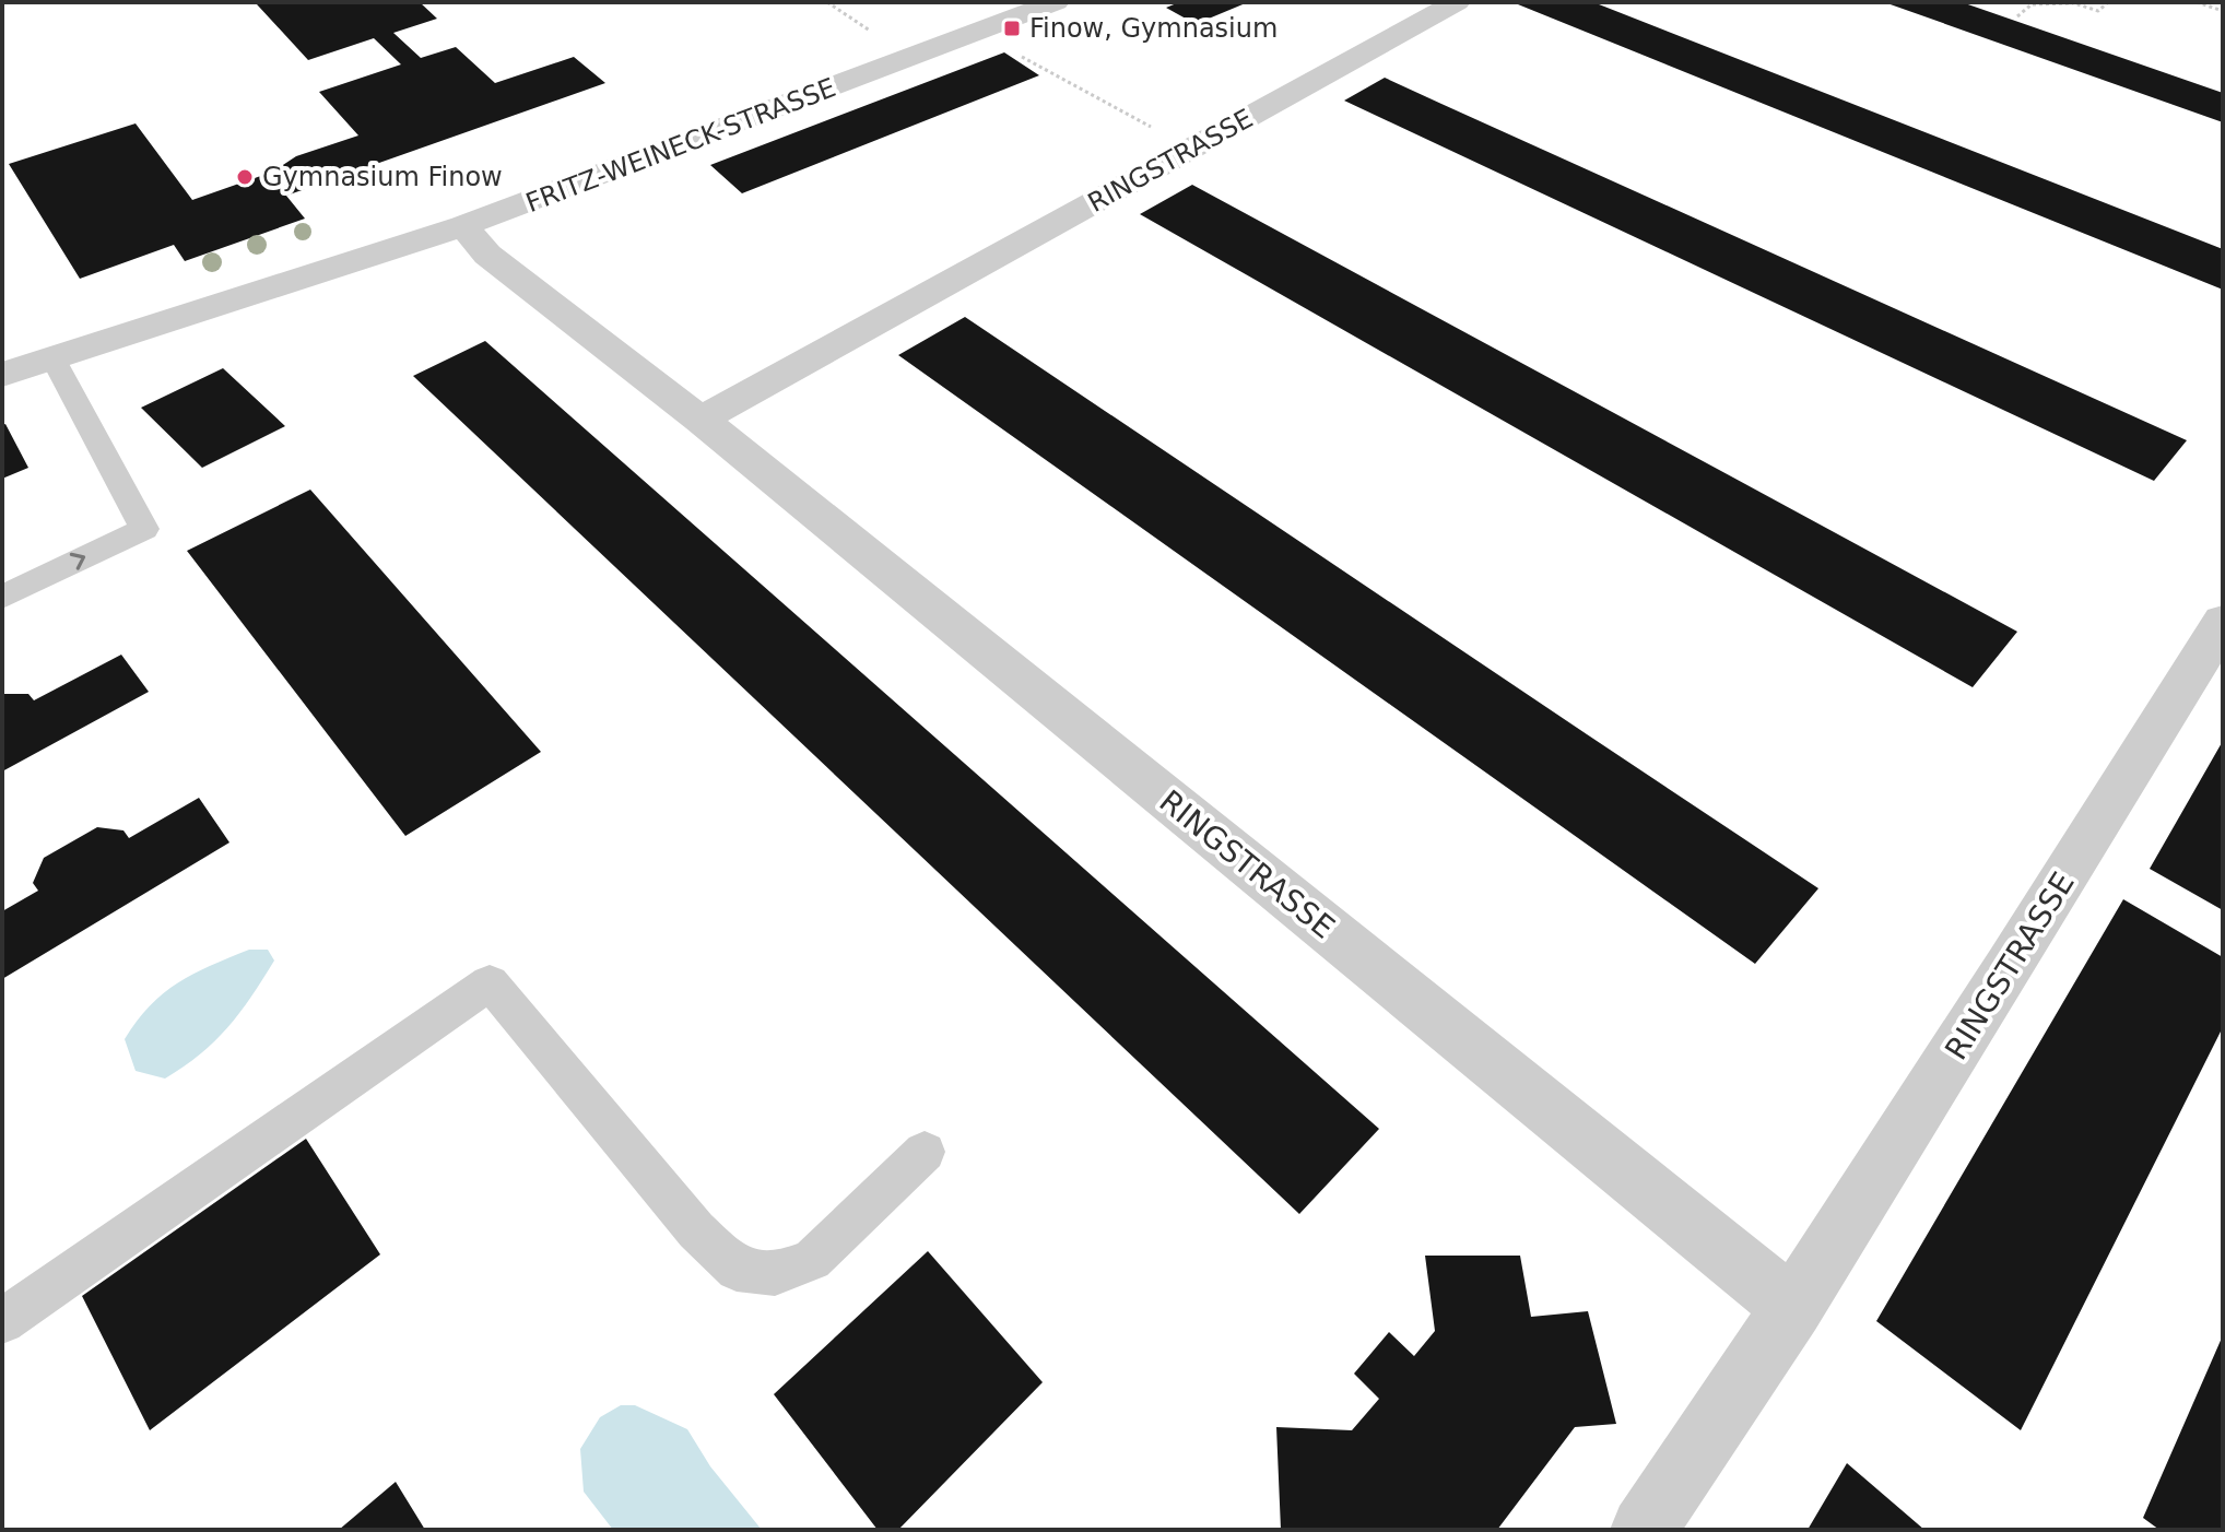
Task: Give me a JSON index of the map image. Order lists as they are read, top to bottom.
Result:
{
  "streets": {
    "street": ["FRITZ-WEINECK-STRASSE", "RINGSTRASSE"]
  },
  "crossings": [
    ["FRITZ-WEINECK-STRASSE", "RINGSTRASSE"]
  ],
  "places": {
    "transit": ["Finow, Gymnasium"],
    "other": ["Gymnasium Finow"]
  }
}
